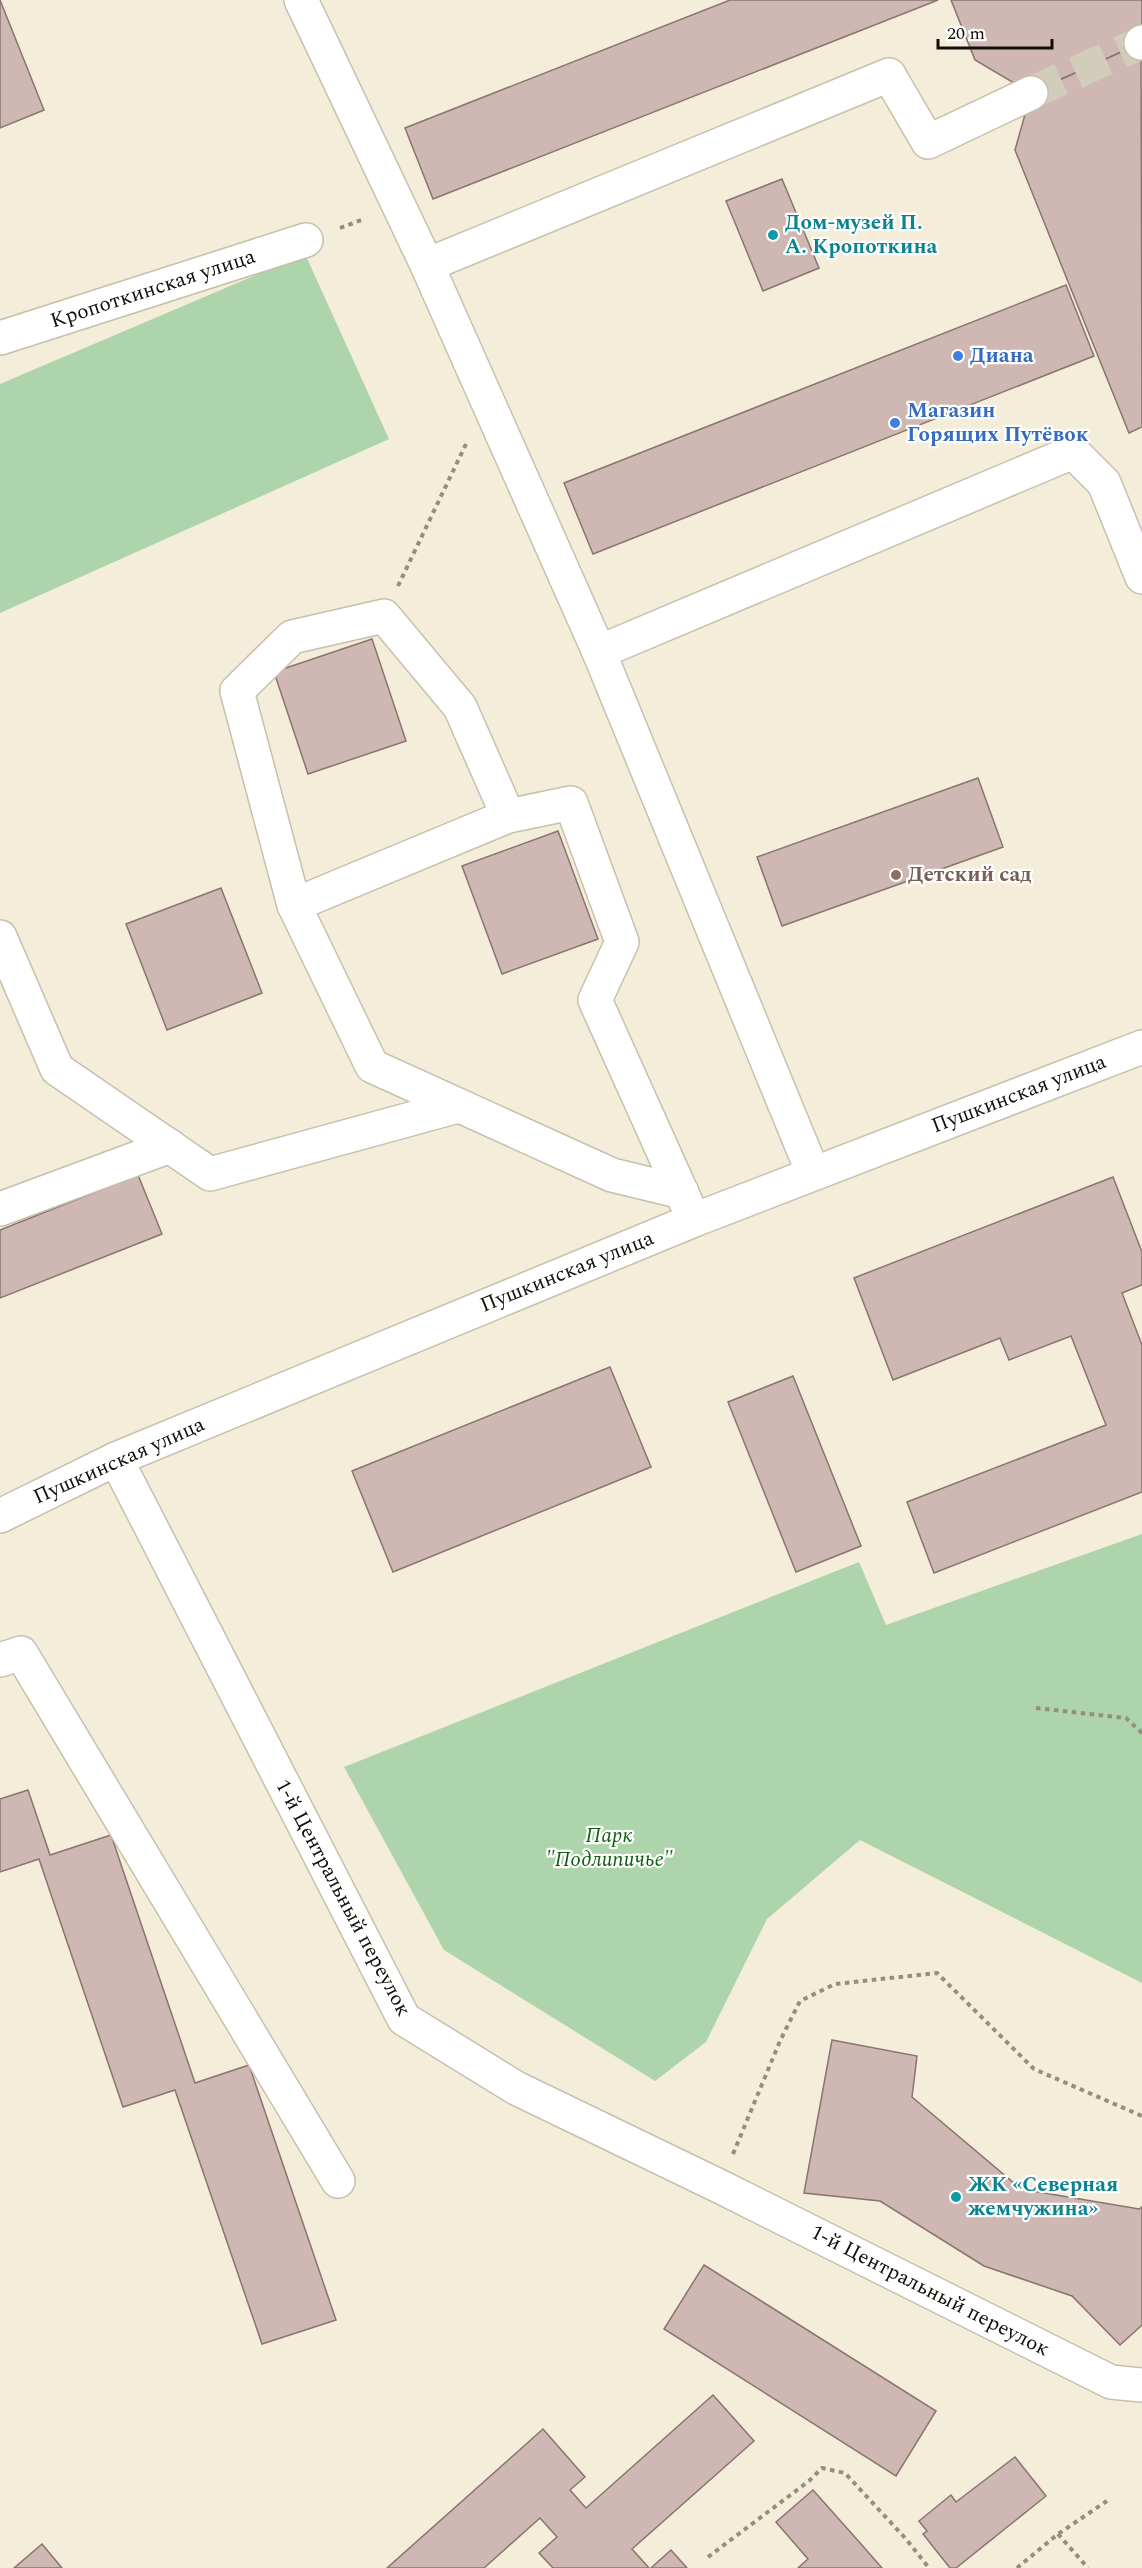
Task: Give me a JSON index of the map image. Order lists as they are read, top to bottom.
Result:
{
  "streets": {
    "street": ["Кропоткинская улица", "Пушкинская улица", "1-й Центральный переулок"]
  },
  "crossings": [
    ["Пушкинская улица", "1-й Центральный переулок"]
  ],
  "parks": ["Парк \"Подлипичье\""],
  "places": [
    "Дом-музей П. А. Кропоткина",
    "Диана",
    "Магазин Горящих Путёвок",
    "Детский сад",
    "ЖК «Северная жемчужина»"
  ],
  "scale_bar": "20 m"
}
